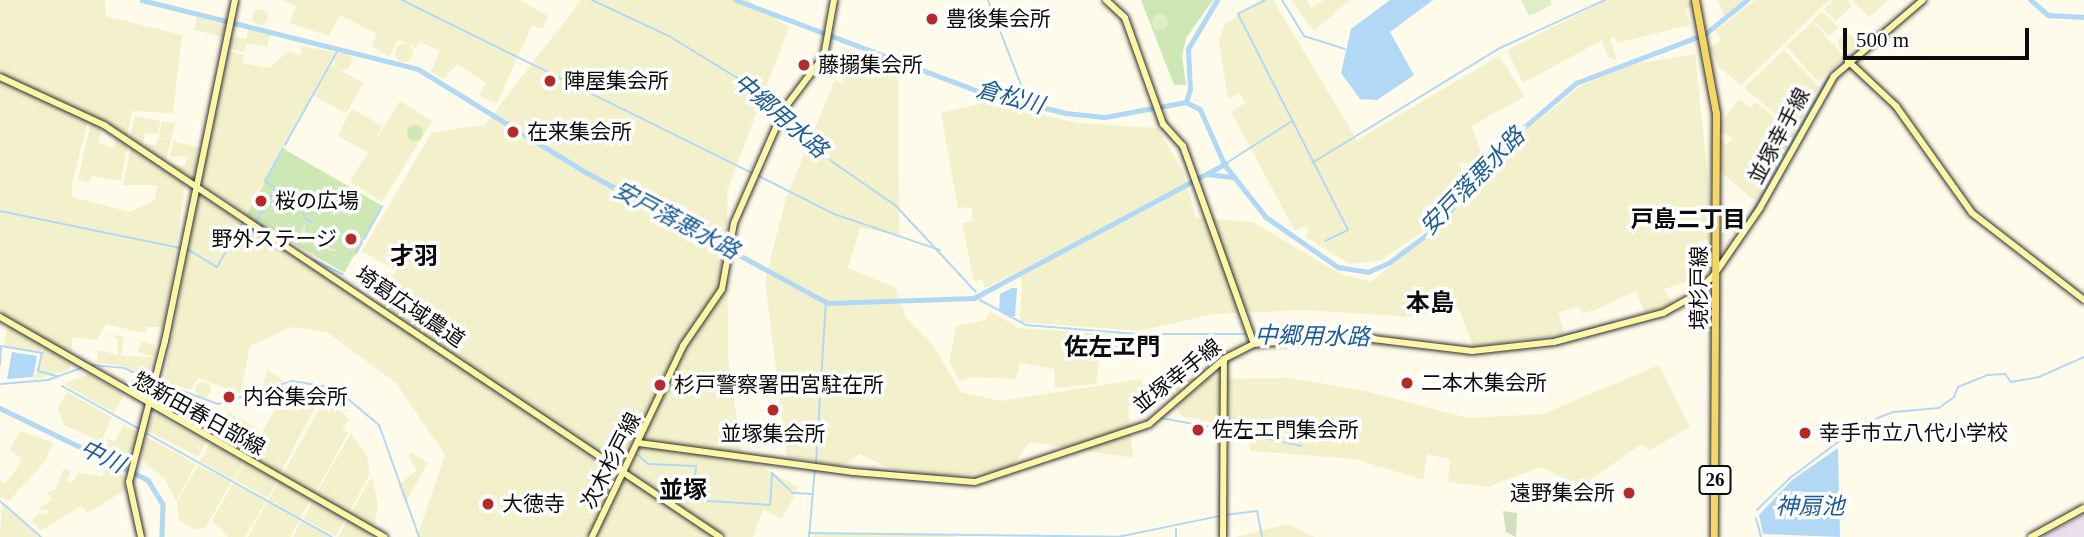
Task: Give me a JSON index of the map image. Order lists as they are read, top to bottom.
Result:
{
  "streets": {
    "main road": [
      "並塚幸手線",
      "境杉戸線",
      "埼葛広域農道",
      "惣新田春日部線",
      "次木杉戸線",
      "26"
    ]
  },
  "crossings": [
    ["並塚幸手線", "境杉戸線"],
    ["並塚幸手線", "次木杉戸線"],
    ["埼葛広域農道", "次木杉戸線"]
  ],
  "districts": [
    "戸島二丁目",
    "才羽",
    "本島",
    "佐左ヱ門",
    "並塚"
  ],
  "water": [
    "倉松川",
    "中郷用水路",
    "安戸落悪水路",
    "中川",
    "神扇池"
  ],
  "places": [
    "豊後集会所",
    "藤搦集会所",
    "陣屋集会所",
    "在来集会所",
    "桜の広場",
    "野外ステージ",
    "二本木集会所",
    "杉戸警察署田宮駐在所",
    "内谷集会所",
    "並塚集会所",
    "佐左エ門集会所",
    "幸手市立八代小学校",
    "遠野集会所",
    "大徳寺"
  ],
  "scale_bar": "500 m"
}
